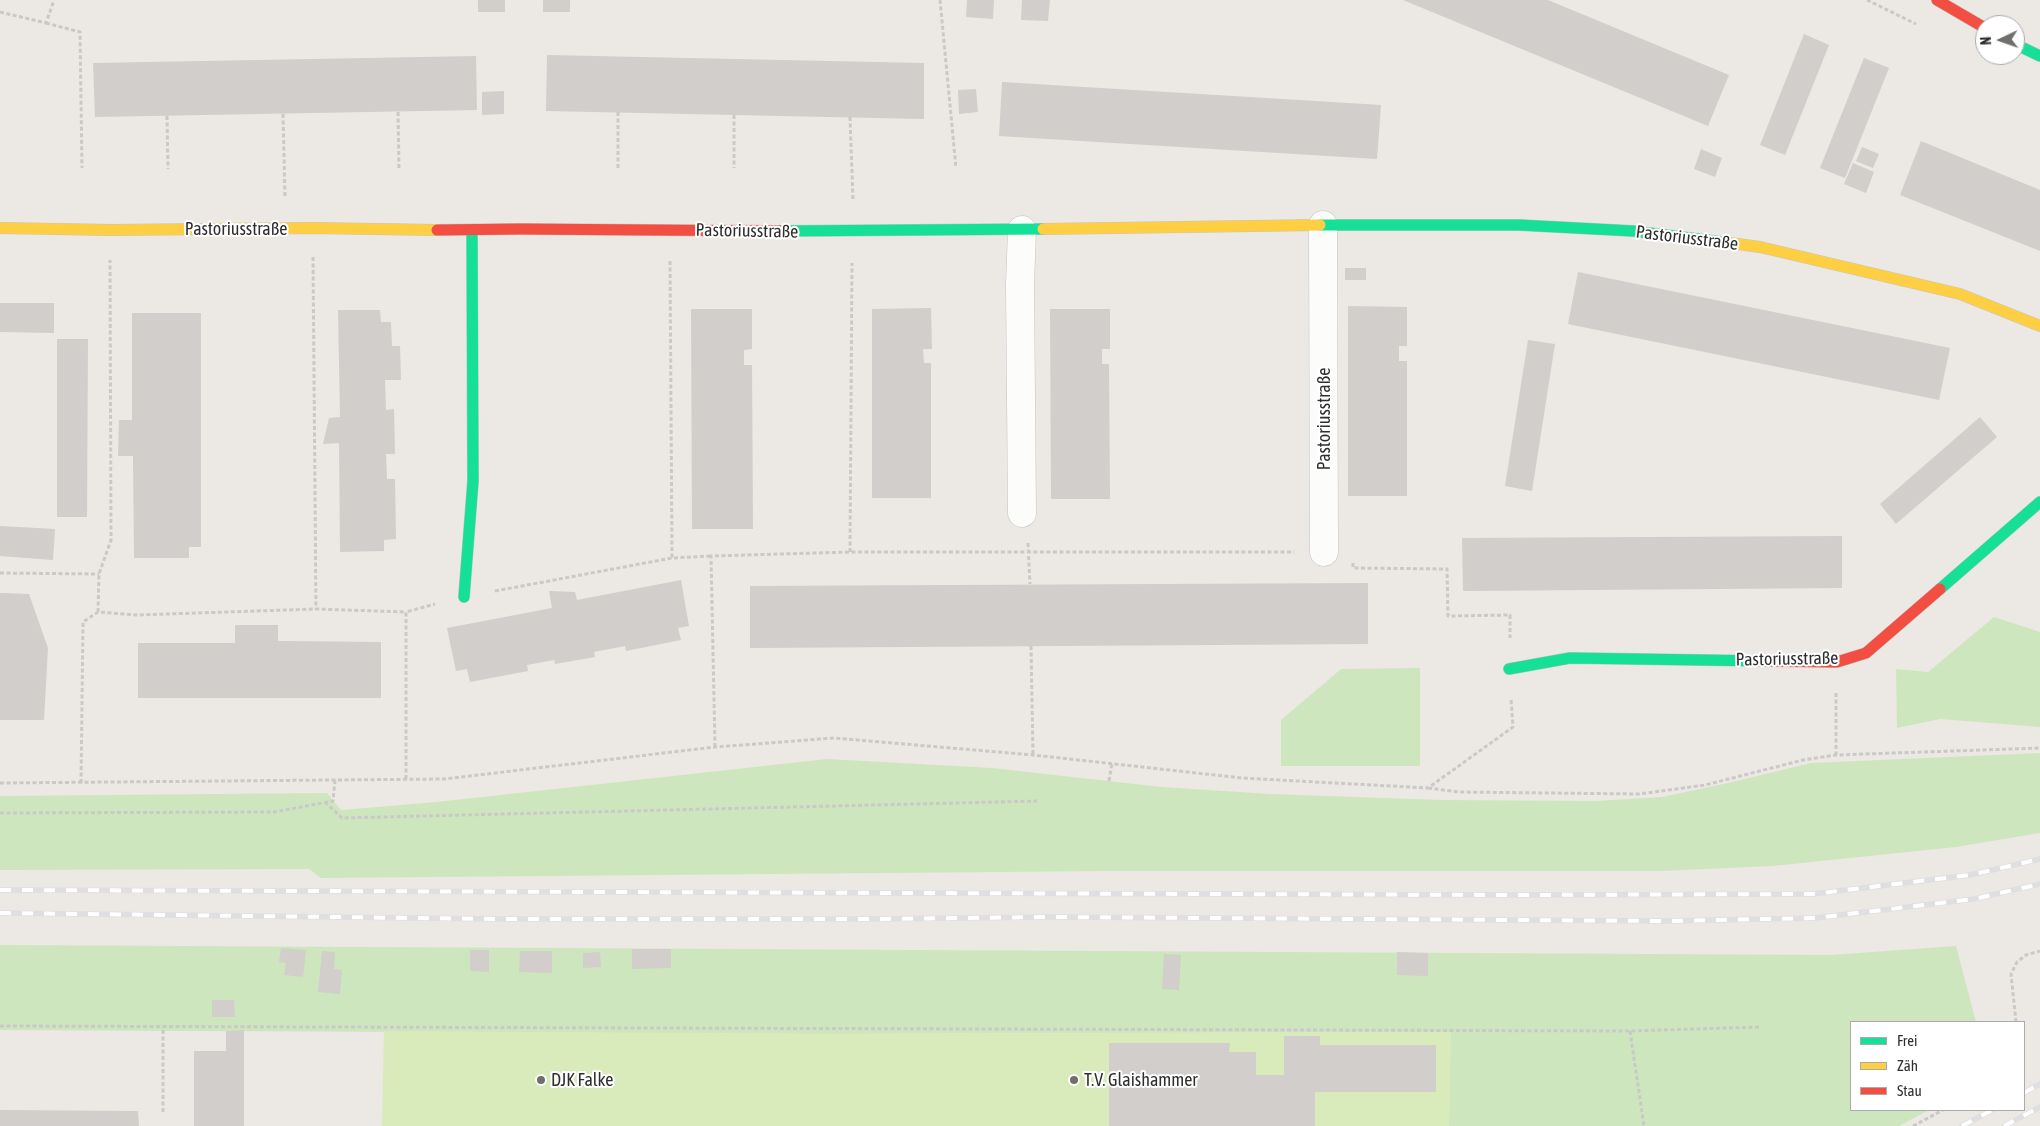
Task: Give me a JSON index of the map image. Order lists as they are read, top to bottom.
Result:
{
  "streets": {
    "street": ["Pastoriusstraße"]
  },
  "places": ["DJK Falke", "T.V. Glaishammer"],
  "legend": ["Frei", "Zäh", "Stau"],
  "north": "left"
}
